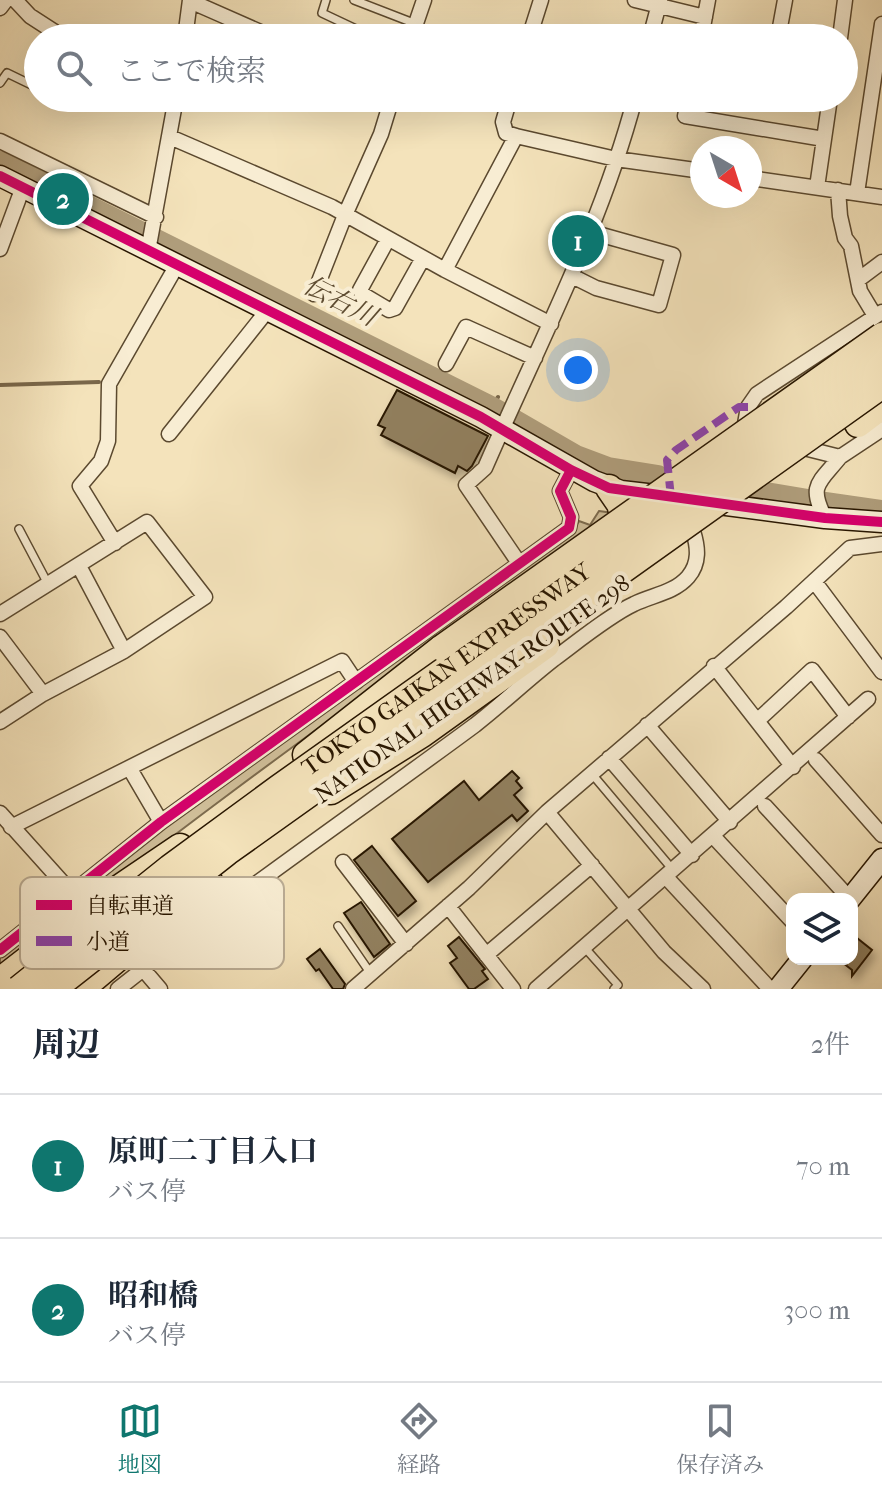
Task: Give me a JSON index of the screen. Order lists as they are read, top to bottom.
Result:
{
  "streets": {
    "highway": ["TOKYO GAIKAN EXPRESSWAY", "NATIONAL HIGHWAY ROUTE 298"]
  },
  "water": ["伝右川"],
  "legend": ["自転車道", "小道"],
  "north": "bottom right",
  "page": {
    "search": "ここで検索",
    "pins": ["2", "1"],
    "heading": ["周辺", "2件"],
    "list": [
      {
        "mark": "1",
        "name": "原町二丁目入口",
        "note": "バス停",
        "value": "70 m"
      },
      {
        "mark": "2",
        "name": "昭和橋",
        "note": "バス停",
        "value": "300 m"
      }
    ],
    "nav": ["地図", "経路", "保存済み"]
  }
}
